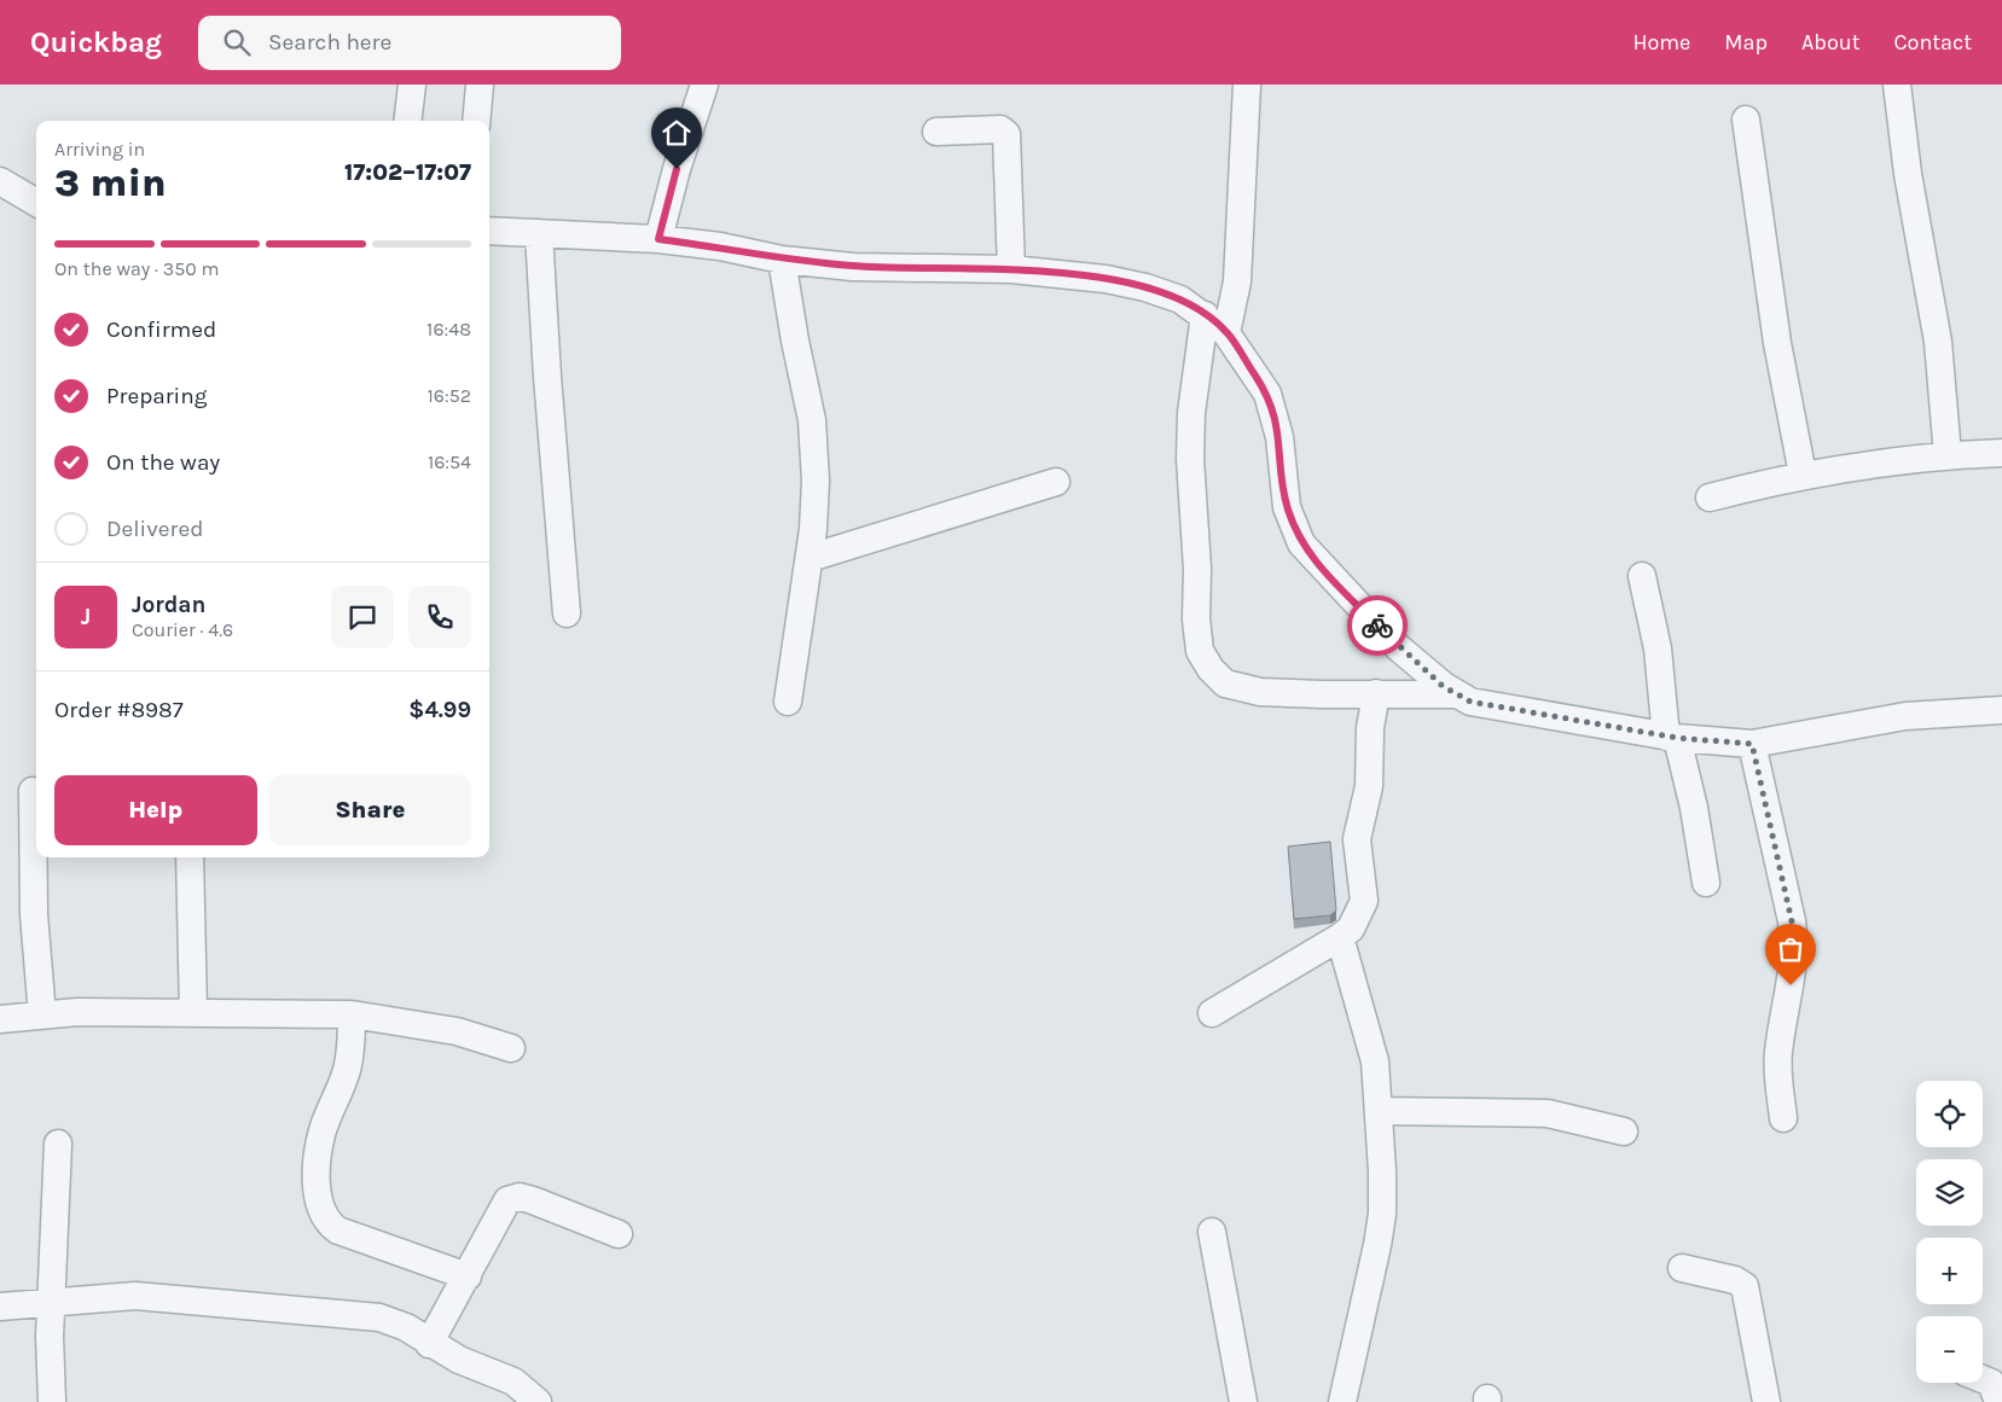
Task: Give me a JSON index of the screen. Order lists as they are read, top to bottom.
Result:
{
  "page": {
    "header": "Quickbag",
    "search": "Search here",
    "nav": [
      "Home",
      "Map",
      "About",
      "Contact"
    ],
    "heading": ["3 min", "Arriving in", "17:02–17:07"],
    "panel": [
      "Jordan",
      "Courier · 4.6",
      "Order #8987",
      "$4.99"
    ],
    "bar": "On the way · 350 m",
    "list": [
      ["Confirmed", "16:48"],
      ["Preparing", "16:52"],
      ["On the way", "16:54"],
      "Delivered"
    ],
    "round": "J",
    "buttons": ["Help", "Share"],
    "map_buttons": ["+", "−"]
  }
}
